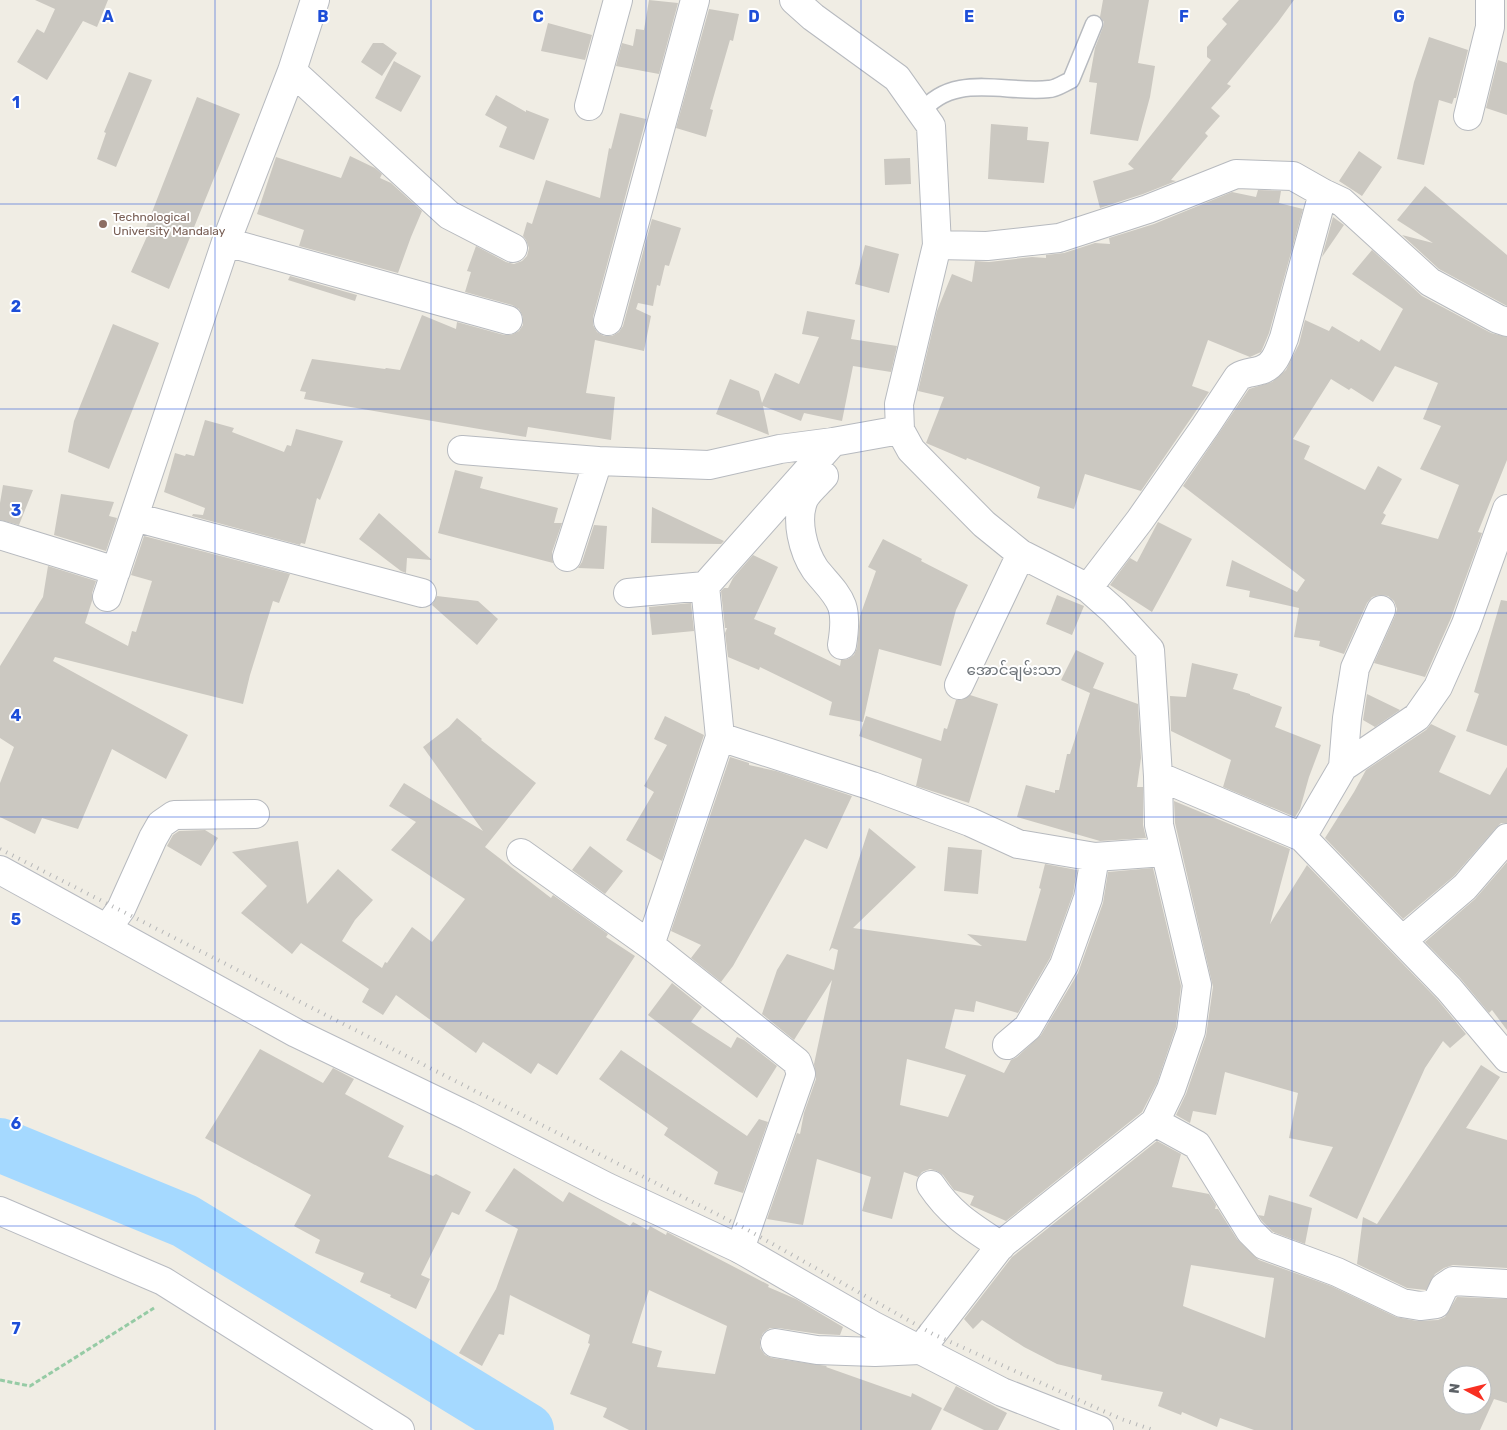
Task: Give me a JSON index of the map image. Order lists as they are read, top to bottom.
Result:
{
  "districts": ["အောင်ချမ်းသာ"],
  "places": ["Technological University Mandalay"],
  "north": "left",
  "grid": {
    "columns": [
      "A",
      "B",
      "C",
      "D",
      "E",
      "F",
      "G"
    ],
    "rows": [
      "1",
      "2",
      "3",
      "4",
      "5",
      "6",
      "7"
    ]
  }
}
